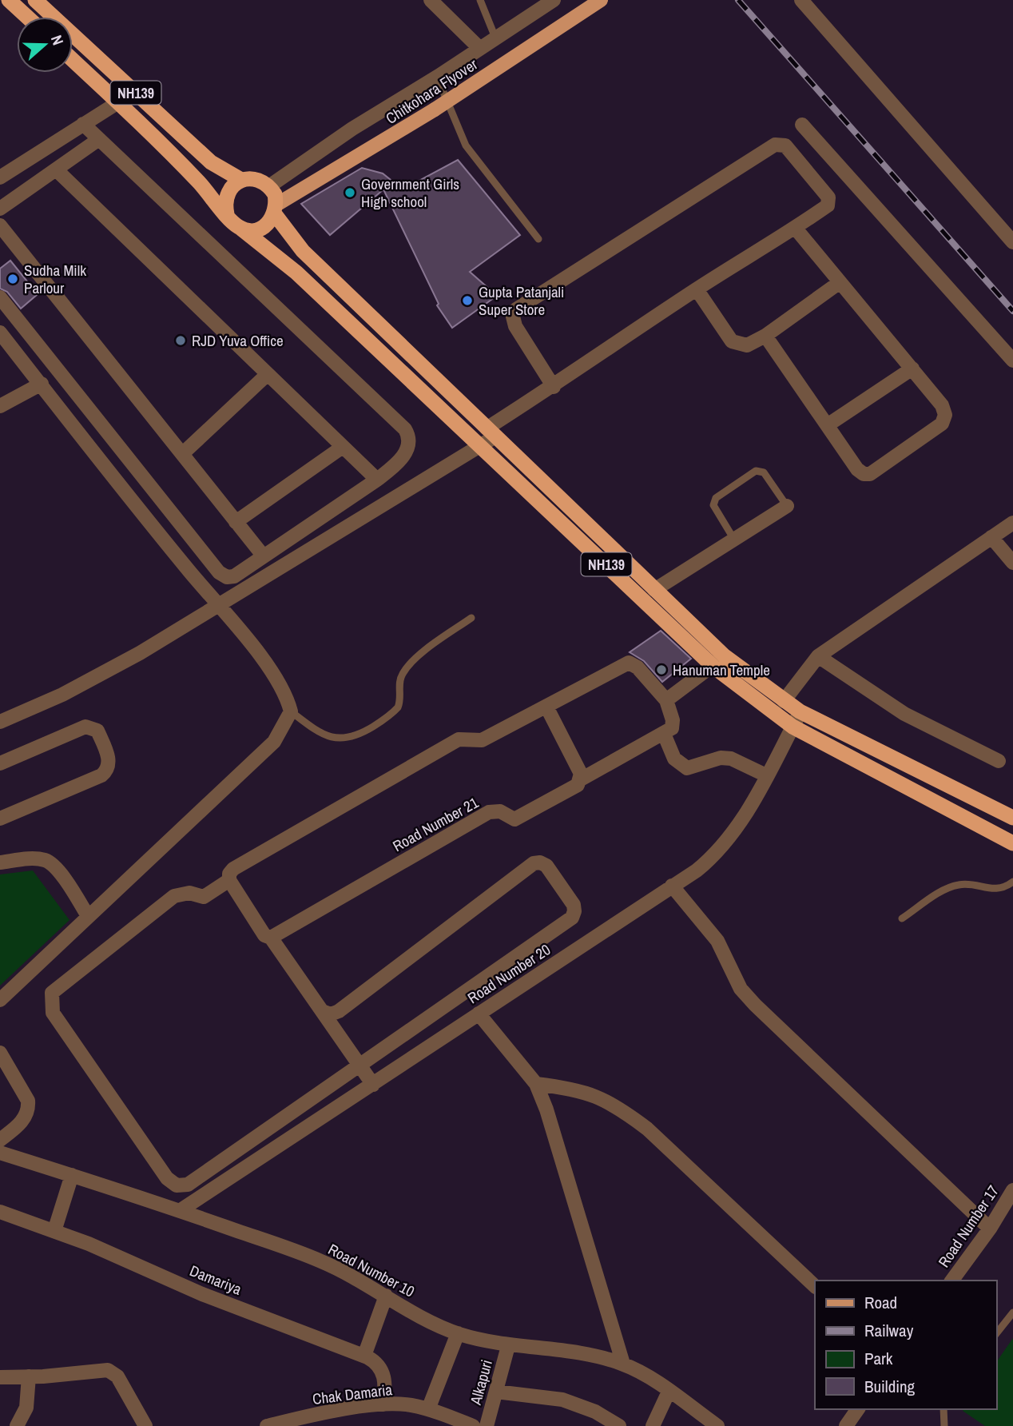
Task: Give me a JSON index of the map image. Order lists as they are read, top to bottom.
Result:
{
  "streets": {
    "highway": ["NH139"],
    "main road": ["Chitkohara Flyover"],
    "street": [
      "Road Number 21",
      "Road Number 20",
      "Road Number 17",
      "Road Number 10",
      "Damariya",
      "Alkapuri",
      "Chak Damaria"
    ]
  },
  "crossings": [
    ["Chitkohara Flyover", "NH139"],
    ["NH139", "Road Number 20"],
    ["Road Number 20", "Road Number 10"],
    ["Road Number 10", "Alkapuri"],
    ["Damariya", "Chak Damaria"]
  ],
  "places": [
    "Government Girls High school",
    "Sudha Milk Parlour",
    "Gupta Patanjali Super Store",
    "RJD Yuva Office",
    "Hanuman Temple"
  ],
  "legend": [
    "Road",
    "Railway",
    "Park",
    "Building"
  ],
  "north": "right"
}
